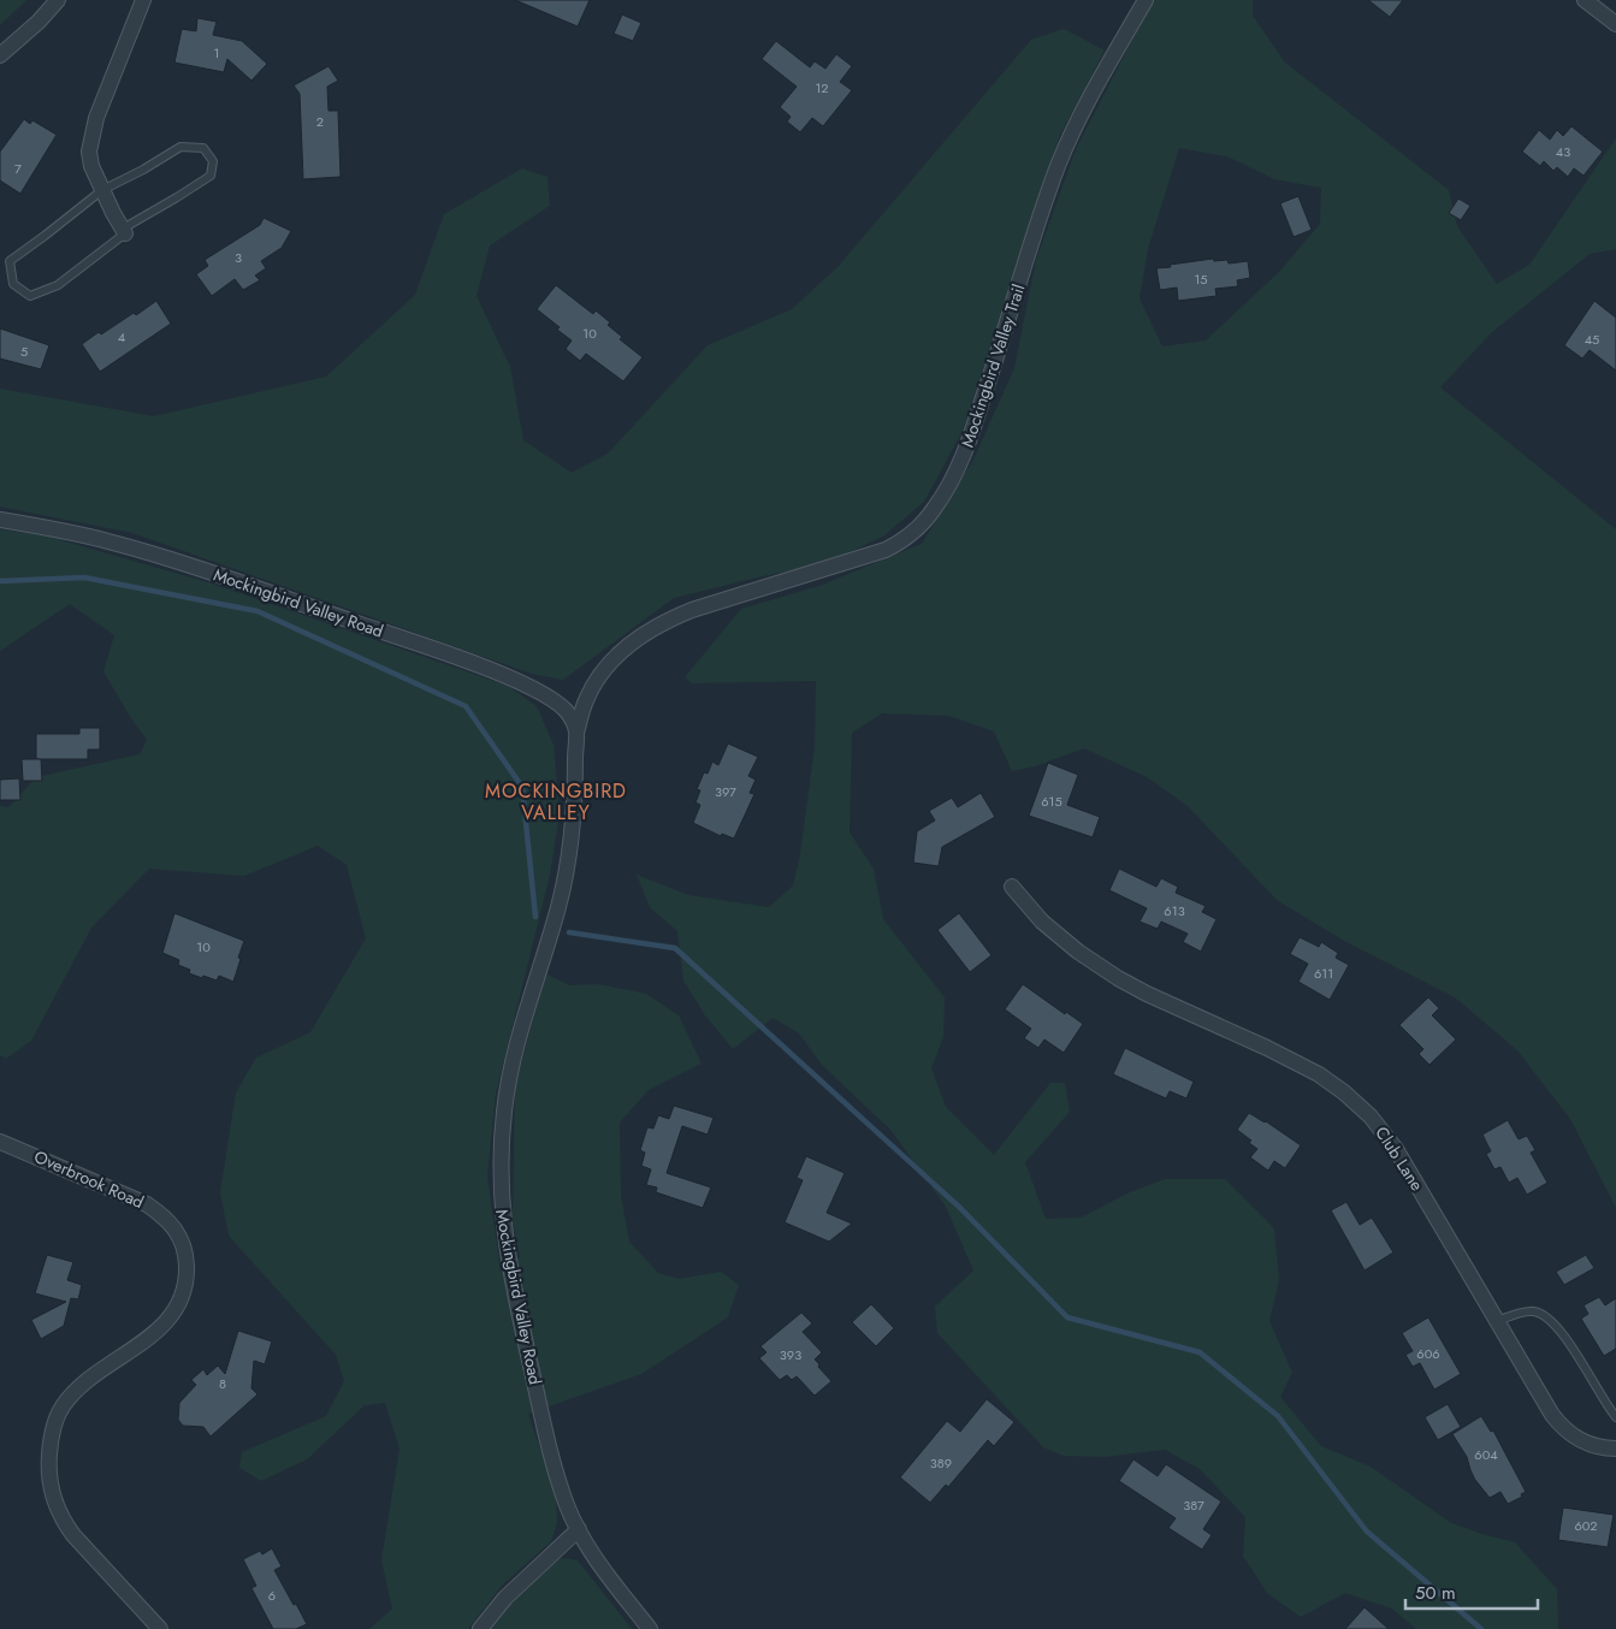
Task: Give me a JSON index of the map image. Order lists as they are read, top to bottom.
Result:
{
  "streets": {
    "street": [
      "Mockingbird Valley Trail",
      "Mockingbird Valley Road",
      "Club Lane",
      "Overbrook Road"
    ]
  },
  "crossings": [
    ["Mockingbird Valley Trail", "Mockingbird Valley Road"]
  ],
  "districts": ["MOCKINGBIRD VALLEY"],
  "house_numbers": [
    "1",
    "12",
    "2",
    "43",
    "7",
    "3",
    "15",
    "10",
    "4",
    "45",
    "5",
    "397",
    "615",
    "613",
    "10",
    "611",
    "606",
    "393",
    "8",
    "604",
    "389",
    "387",
    "602",
    "6"
  ],
  "scale_bar": "50 m"
}
